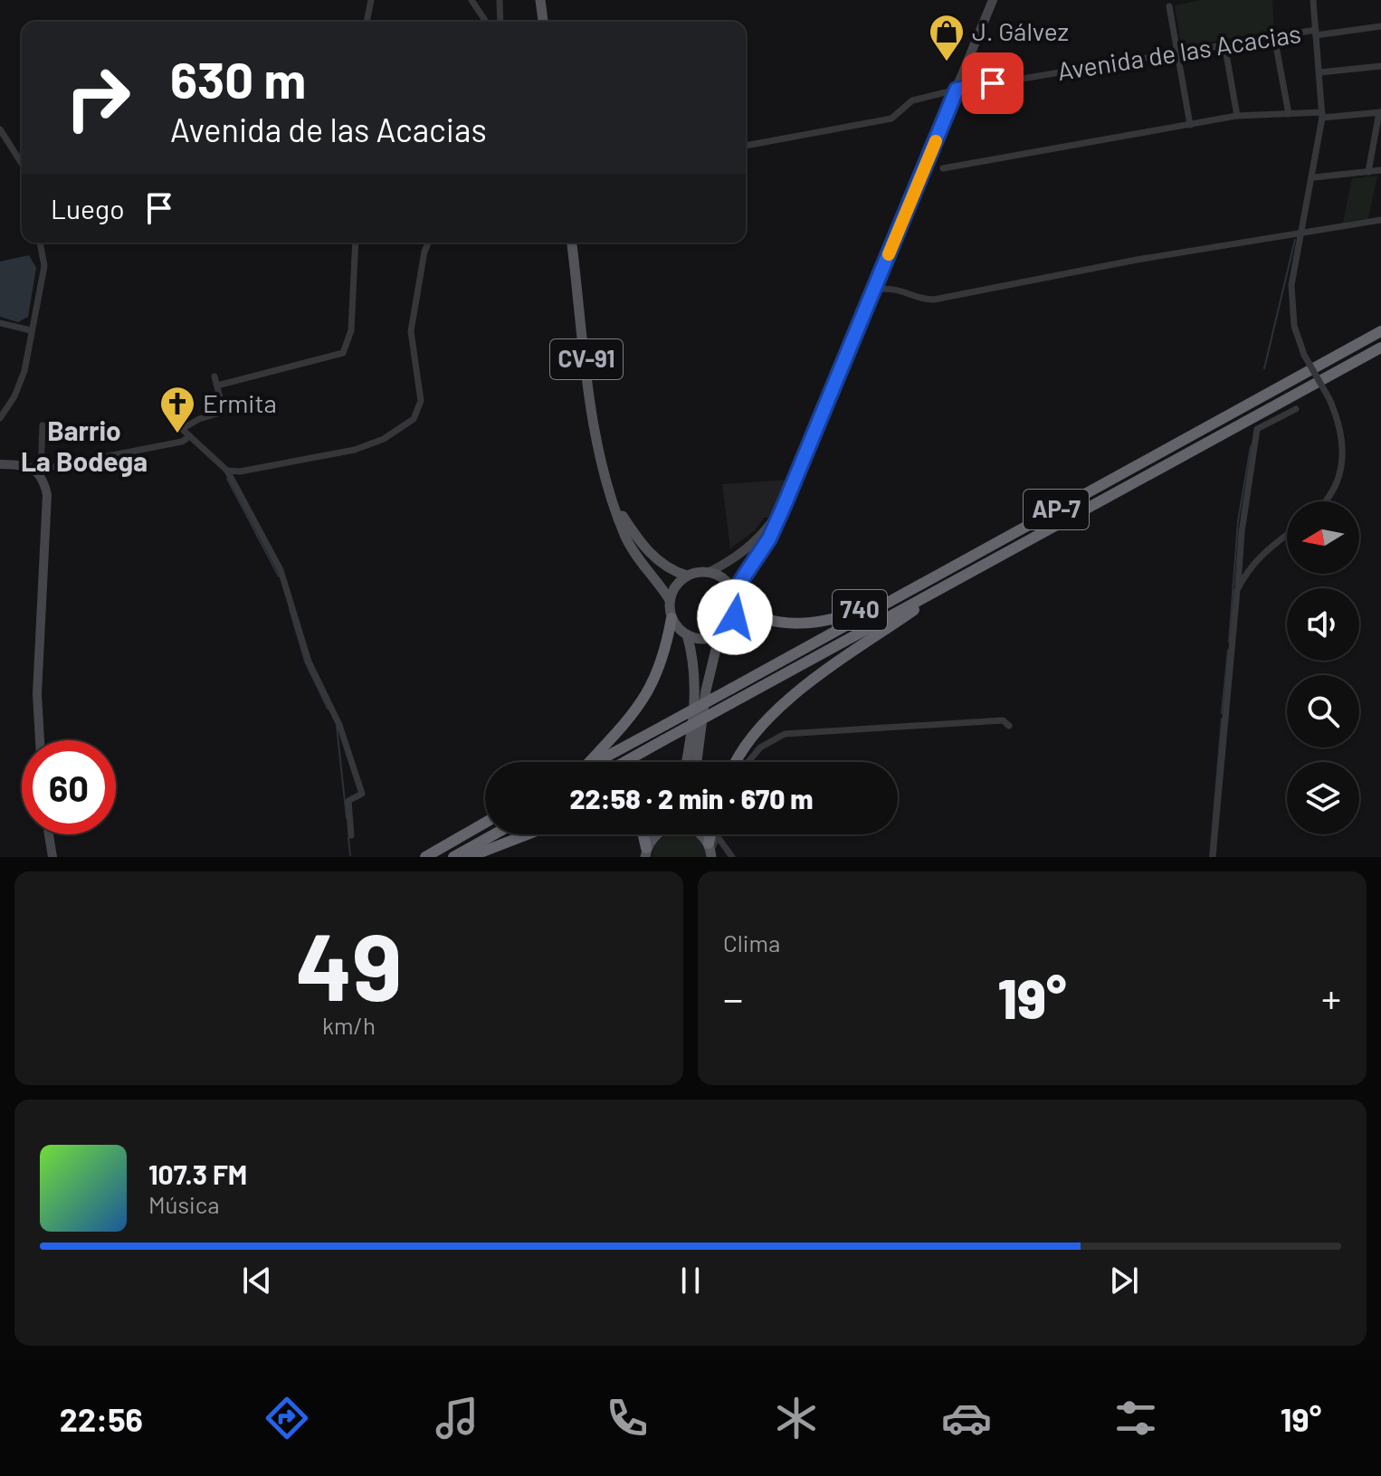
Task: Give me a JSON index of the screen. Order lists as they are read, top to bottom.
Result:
{
  "streets": {
    "highway": ["AP-7", "740"],
    "main road": ["CV-91"],
    "street": ["Avenida de las Acacias"]
  },
  "crossings": [
    ["CV-91", "740"],
    ["AP-7", "740"]
  ],
  "districts": ["Barrio La Bodega"],
  "places": {
    "shop": ["J. Gálvez"],
    "church": ["Ermita"]
  },
  "north": "left",
  "page": {
    "turn": ["630 m", "Avenida de las Acacias"],
    "then": "Luego",
    "limit": "60",
    "trip": "22:58 · 2 min · 670 m",
    "tile": [
      ["49", "km/h"],
      "Clima"
    ],
    "heat": ["−", "19°", "+"],
    "song": ["107.3 FM", "Música"],
    "tabs": ["22:56", "19°"]
  }
}
